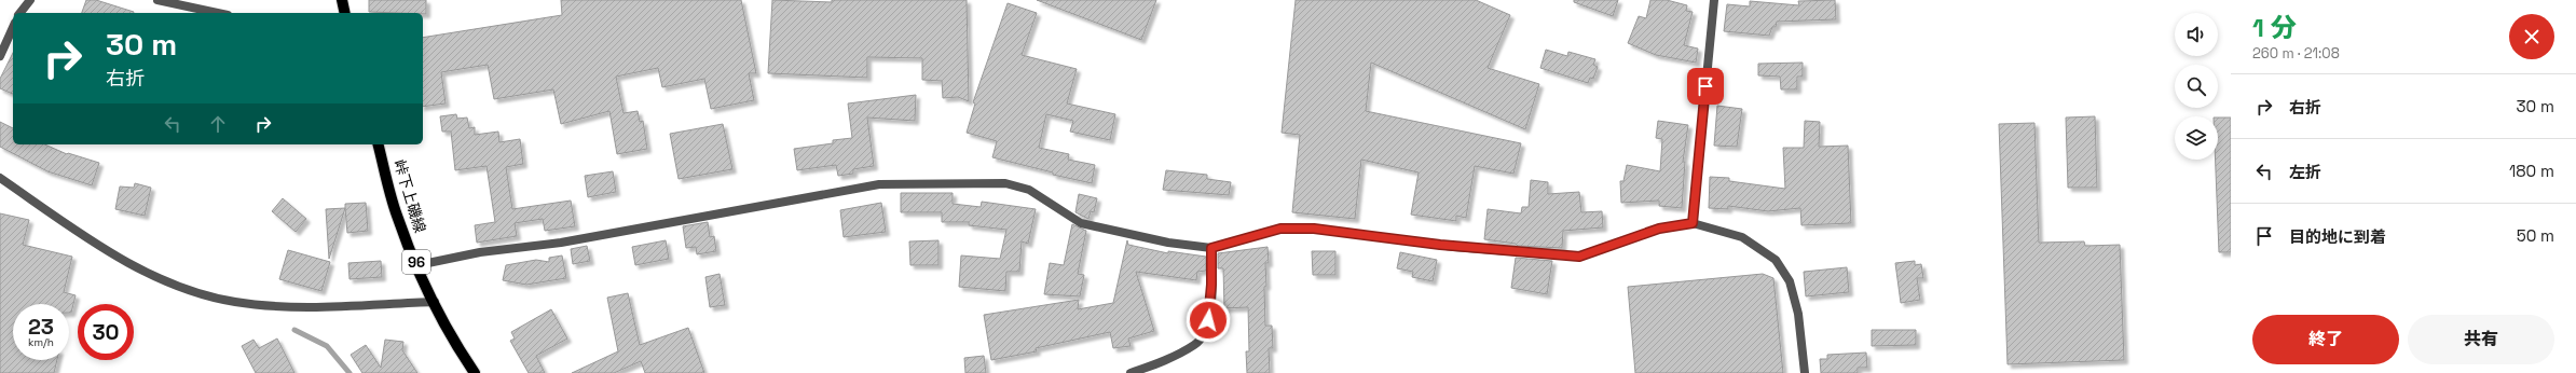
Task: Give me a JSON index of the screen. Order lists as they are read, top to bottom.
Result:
{
  "streets": {
    "main road": ["峠下上磯線", "96"]
  },
  "page": {
    "heading": ["1 分", "260 m · 21:08"],
    "turn": ["30 m", "右折"],
    "list": [
      {
        "name": "右折",
        "value": "30 m"
      },
      {
        "name": "左折",
        "value": "180 m"
      },
      {
        "name": "目的地に到着",
        "value": "50 m"
      }
    ],
    "speed": "23 km/h",
    "limit": "30",
    "buttons": ["終了", "共有"]
  }
}
